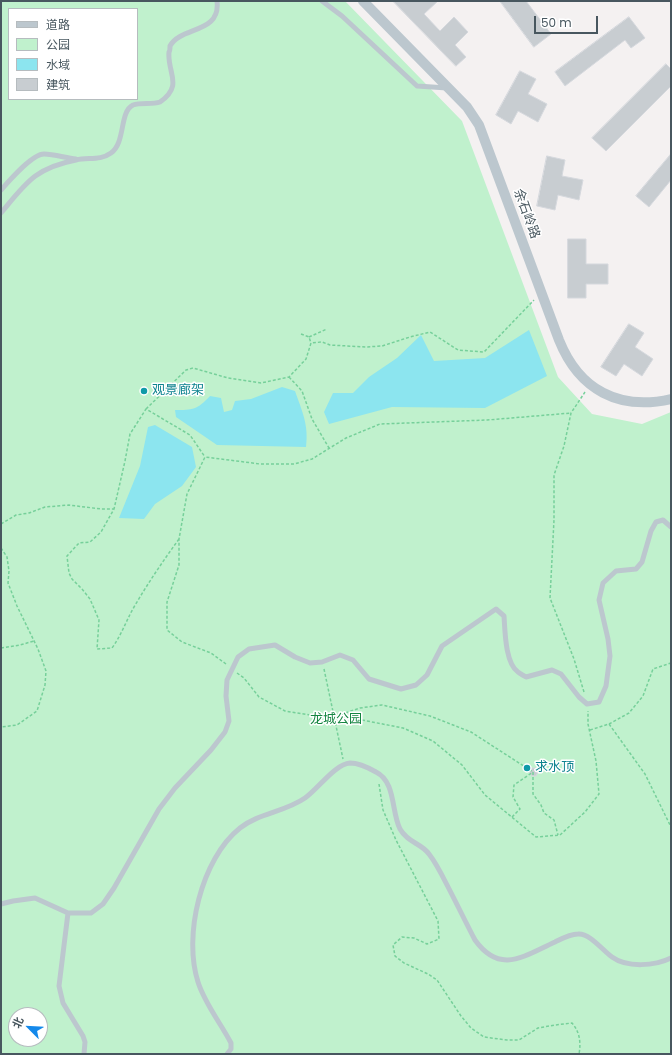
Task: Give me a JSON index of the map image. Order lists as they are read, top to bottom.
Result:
{
  "streets": {
    "street": ["余石岭路"]
  },
  "parks": ["龙城公园"],
  "places": ["观景廊架", "求水顶"],
  "legend": [
    "道路",
    "公园",
    "水域",
    "建筑"
  ],
  "scale_bar": "50 m",
  "north": "top left"
}
